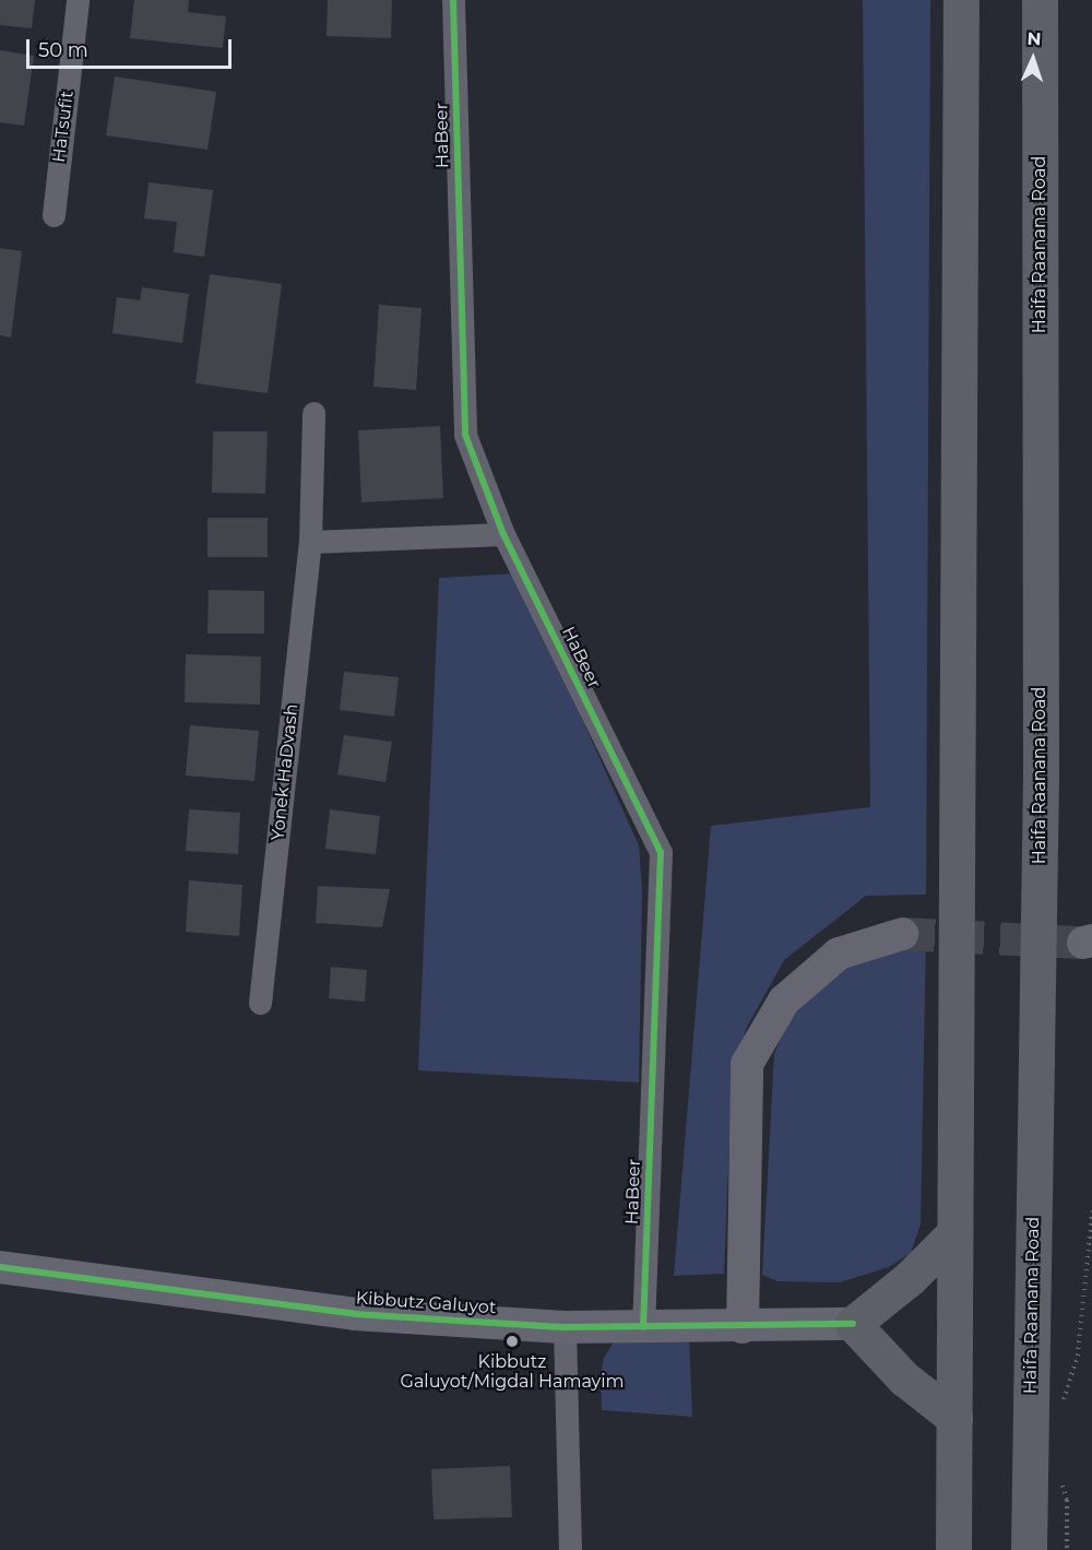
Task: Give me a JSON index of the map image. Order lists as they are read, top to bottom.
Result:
{
  "streets": {
    "highway": ["Haifa Raanana Road"],
    "street": [
      "HaTsufit",
      "HaBeer",
      "Yonek HaDvash",
      "Kibbutz Galuyot"
    ]
  },
  "crossings": [
    ["HaBeer", "Kibbutz Galuyot"]
  ],
  "places": ["Kibbutz Galuyot/Migdal Hamayim"],
  "scale_bar": "50 m",
  "north": "top"
}
